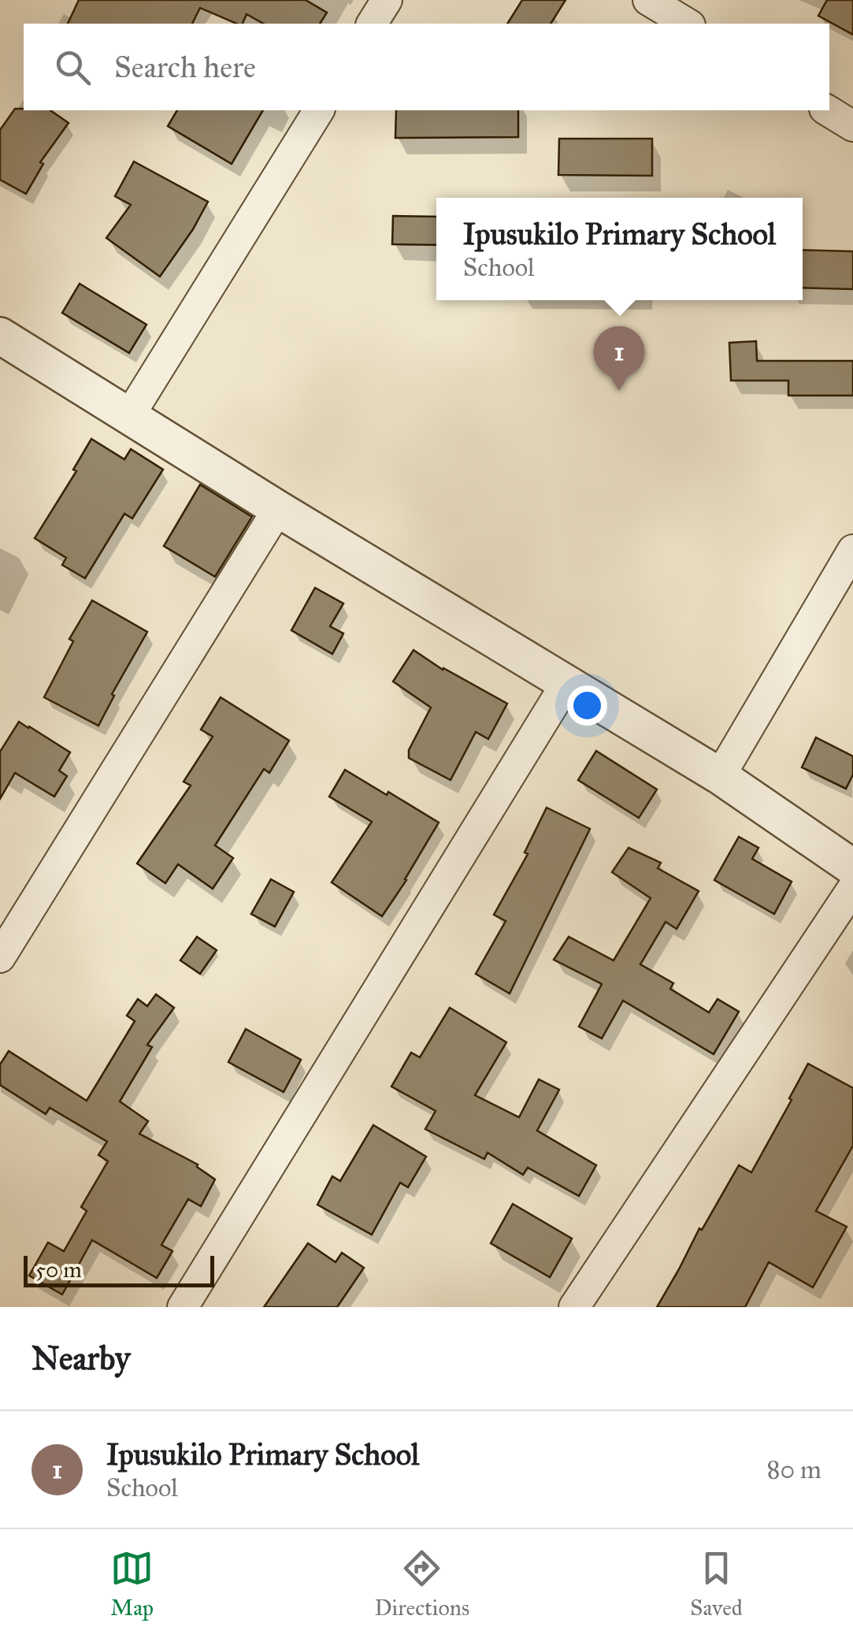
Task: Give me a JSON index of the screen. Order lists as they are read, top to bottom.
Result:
{
  "scale_bar": "50 m",
  "page": {
    "search": "Search here",
    "popup": ["Ipusukilo Primary School", "School"],
    "pins": "1",
    "scale": "50 m",
    "heading": "Nearby",
    "list": [
      {
        "mark": "1",
        "name": "Ipusukilo Primary School",
        "note": "School",
        "value": "80 m"
      }
    ],
    "nav": ["Map", "Directions", "Saved"]
  }
}
